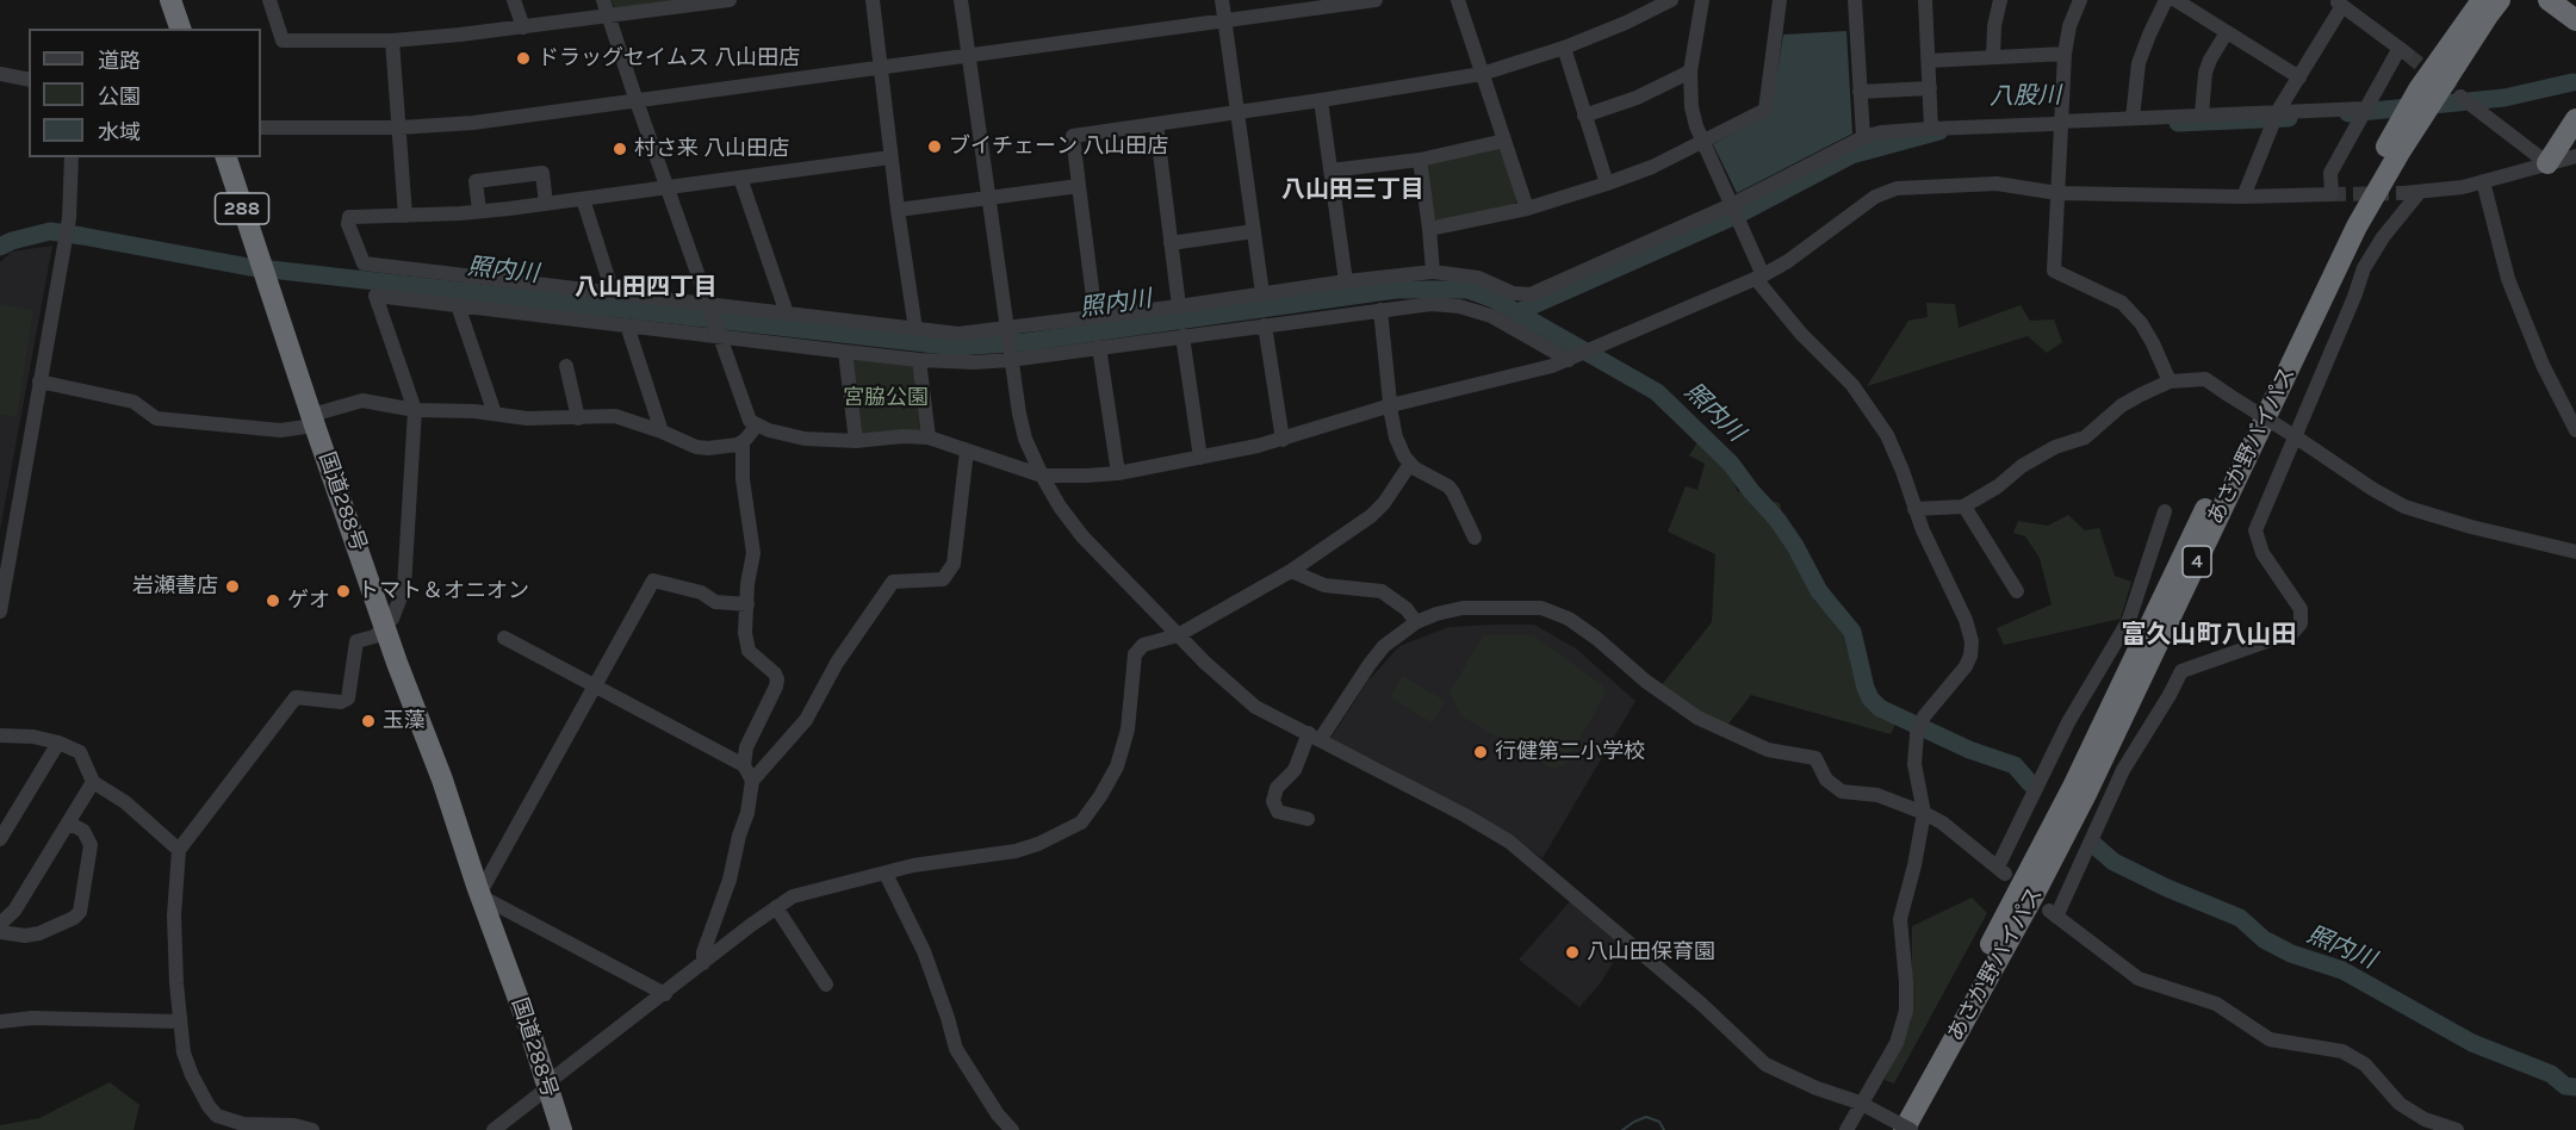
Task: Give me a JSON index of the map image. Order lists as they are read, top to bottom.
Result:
{
  "streets": {
    "highway": [
      "288",
      "あさか野バイパス",
      "国道288号",
      "4"
    ]
  },
  "districts": ["八山田三丁目", "八山田四丁目", "富久山町八山田"],
  "water": ["八股川", "照内川"],
  "parks": ["宮脇公園"],
  "places": [
    "ドラッグセイムス 八山田店",
    "ブイチェーン 八山田店",
    "村さ来 八山田店",
    "岩瀬書店",
    "トマト＆オニオン",
    "ゲオ",
    "玉藻",
    "行健第二小学校",
    "八山田保育園"
  ],
  "legend": ["道路", "公園", "水域"]
}
